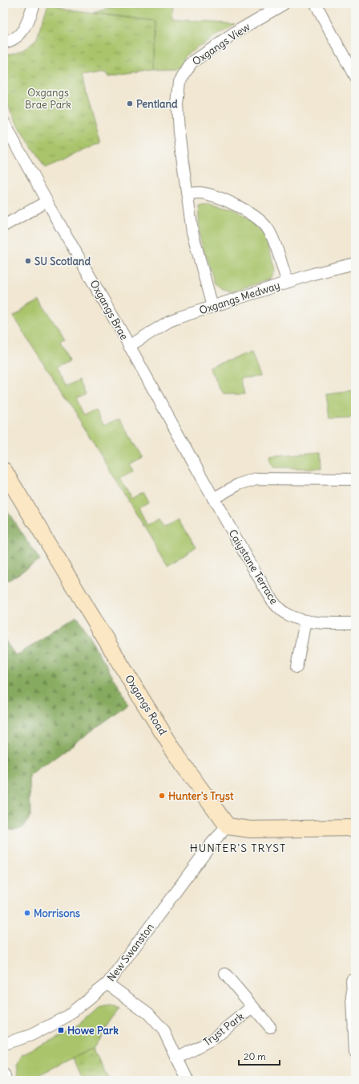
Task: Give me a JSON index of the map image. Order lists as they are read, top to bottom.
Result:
{
  "streets": {
    "main road": ["Oxgangs Road"],
    "street": [
      "Oxgangs View",
      "Oxgangs Medway",
      "Oxgangs Brae",
      "Caiystane Terrace",
      "New Swanston",
      "Tryst Park"
    ]
  },
  "crossings": [
    ["Oxgangs View", "Oxgangs Medway"],
    ["Oxgangs Medway", "Oxgangs Brae"],
    ["Oxgangs Brae", "Caiystane Terrace"],
    ["Oxgangs Road", "New Swanston"]
  ],
  "districts": ["HUNTER'S TRYST"],
  "parks": ["Oxgangs Brae Park"],
  "places": {
    "other": [
      "Pentland",
      "SU Scotland",
      "Hunter's Tryst",
      "Morrisons"
    ],
    "transit": ["Howe Park"]
  },
  "scale_bar": "20 m"
}
